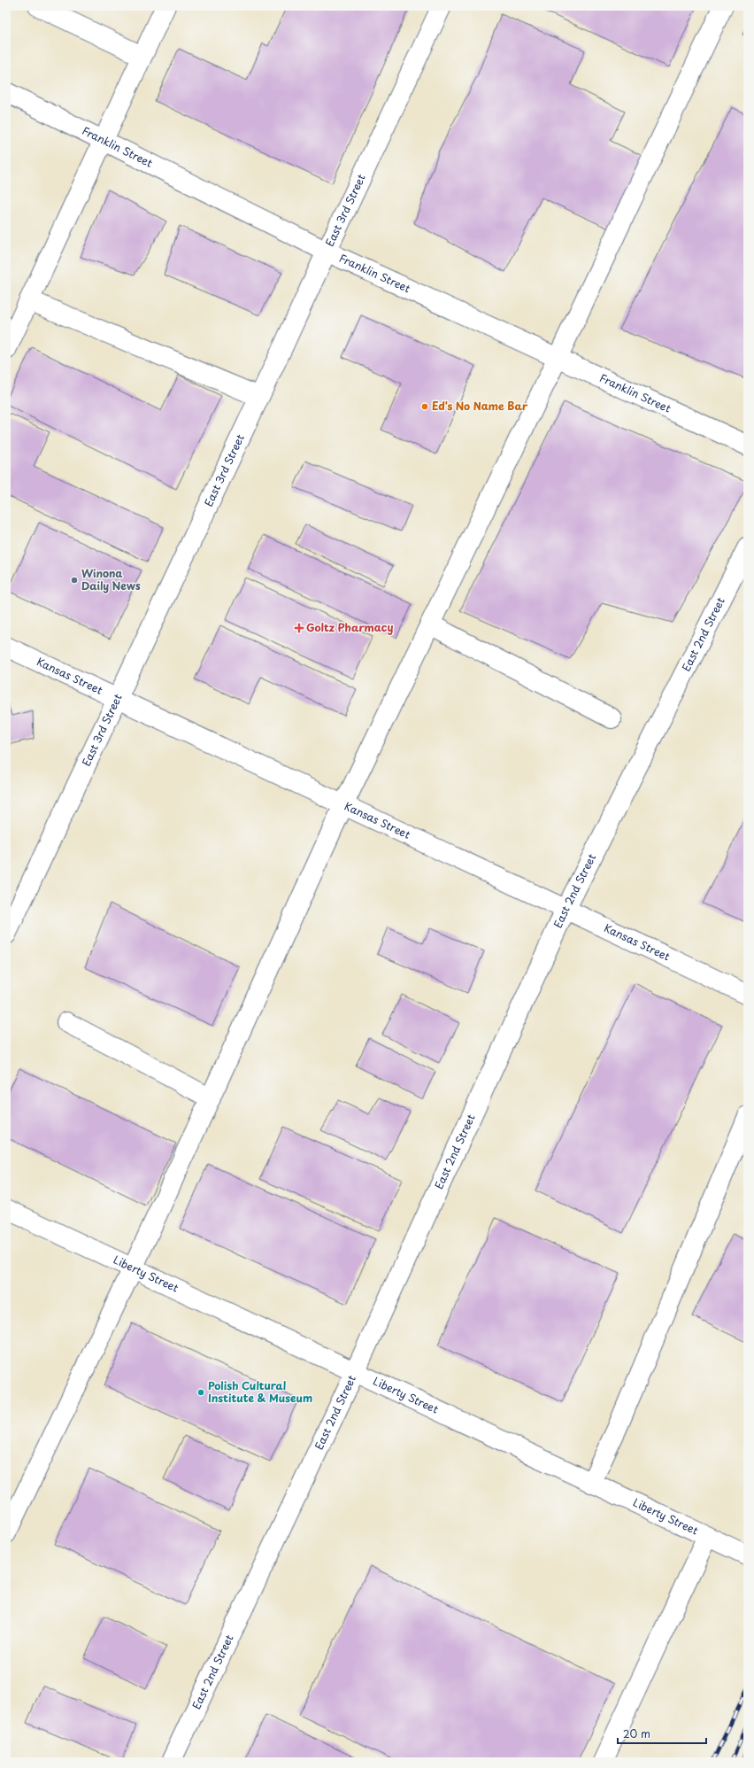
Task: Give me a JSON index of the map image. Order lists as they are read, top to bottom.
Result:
{
  "streets": {
    "street": [
      "Franklin Street",
      "East 3rd Street",
      "East 2nd Street",
      "Kansas Street",
      "Liberty Street"
    ]
  },
  "crossings": [
    ["Franklin Street", "East 3rd Street"],
    ["East 3rd Street", "Kansas Street"],
    ["East 2nd Street", "Kansas Street"],
    ["East 2nd Street", "Liberty Street"]
  ],
  "places": {
    "other": ["Ed's No Name Bar", "Winona Daily News", "Polish Cultural Institute & Museum"],
    "health": ["Goltz Pharmacy"]
  },
  "scale_bar": "20 m"
}
